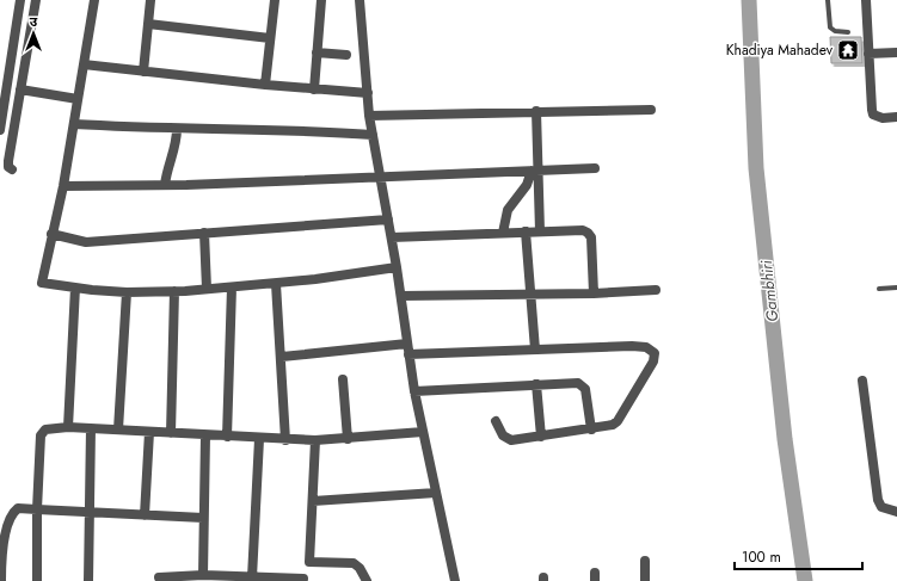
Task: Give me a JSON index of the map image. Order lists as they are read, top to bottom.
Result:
{
  "water": ["Gambhiri"],
  "places": {
    "temple": ["Khadiya Mahadev"]
  },
  "scale_bar": "100 m",
  "north": "top"
}
